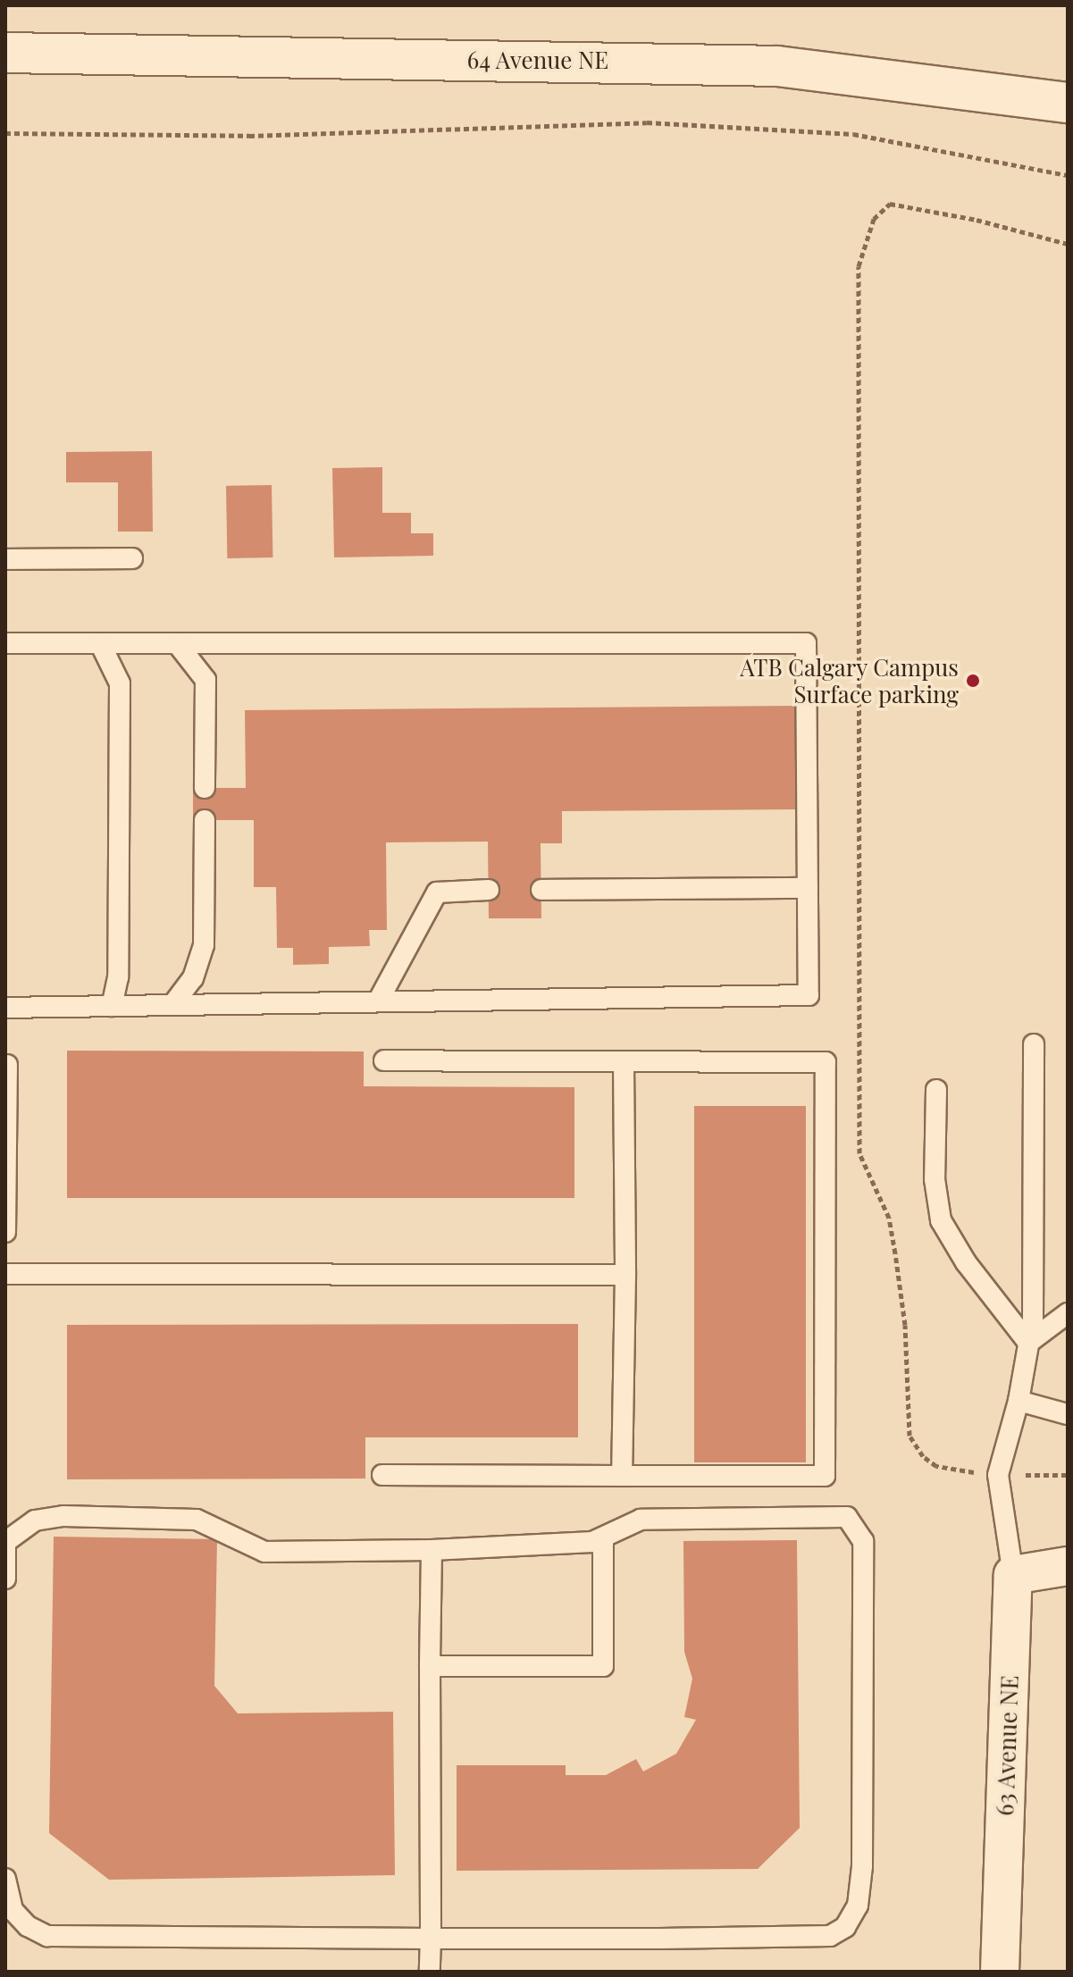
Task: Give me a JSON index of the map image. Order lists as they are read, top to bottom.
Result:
{
  "streets": {
    "street": ["64 Avenue NE", "63 Avenue NE"]
  },
  "places": ["ATB Calgary Campus Surface parking"]
}
